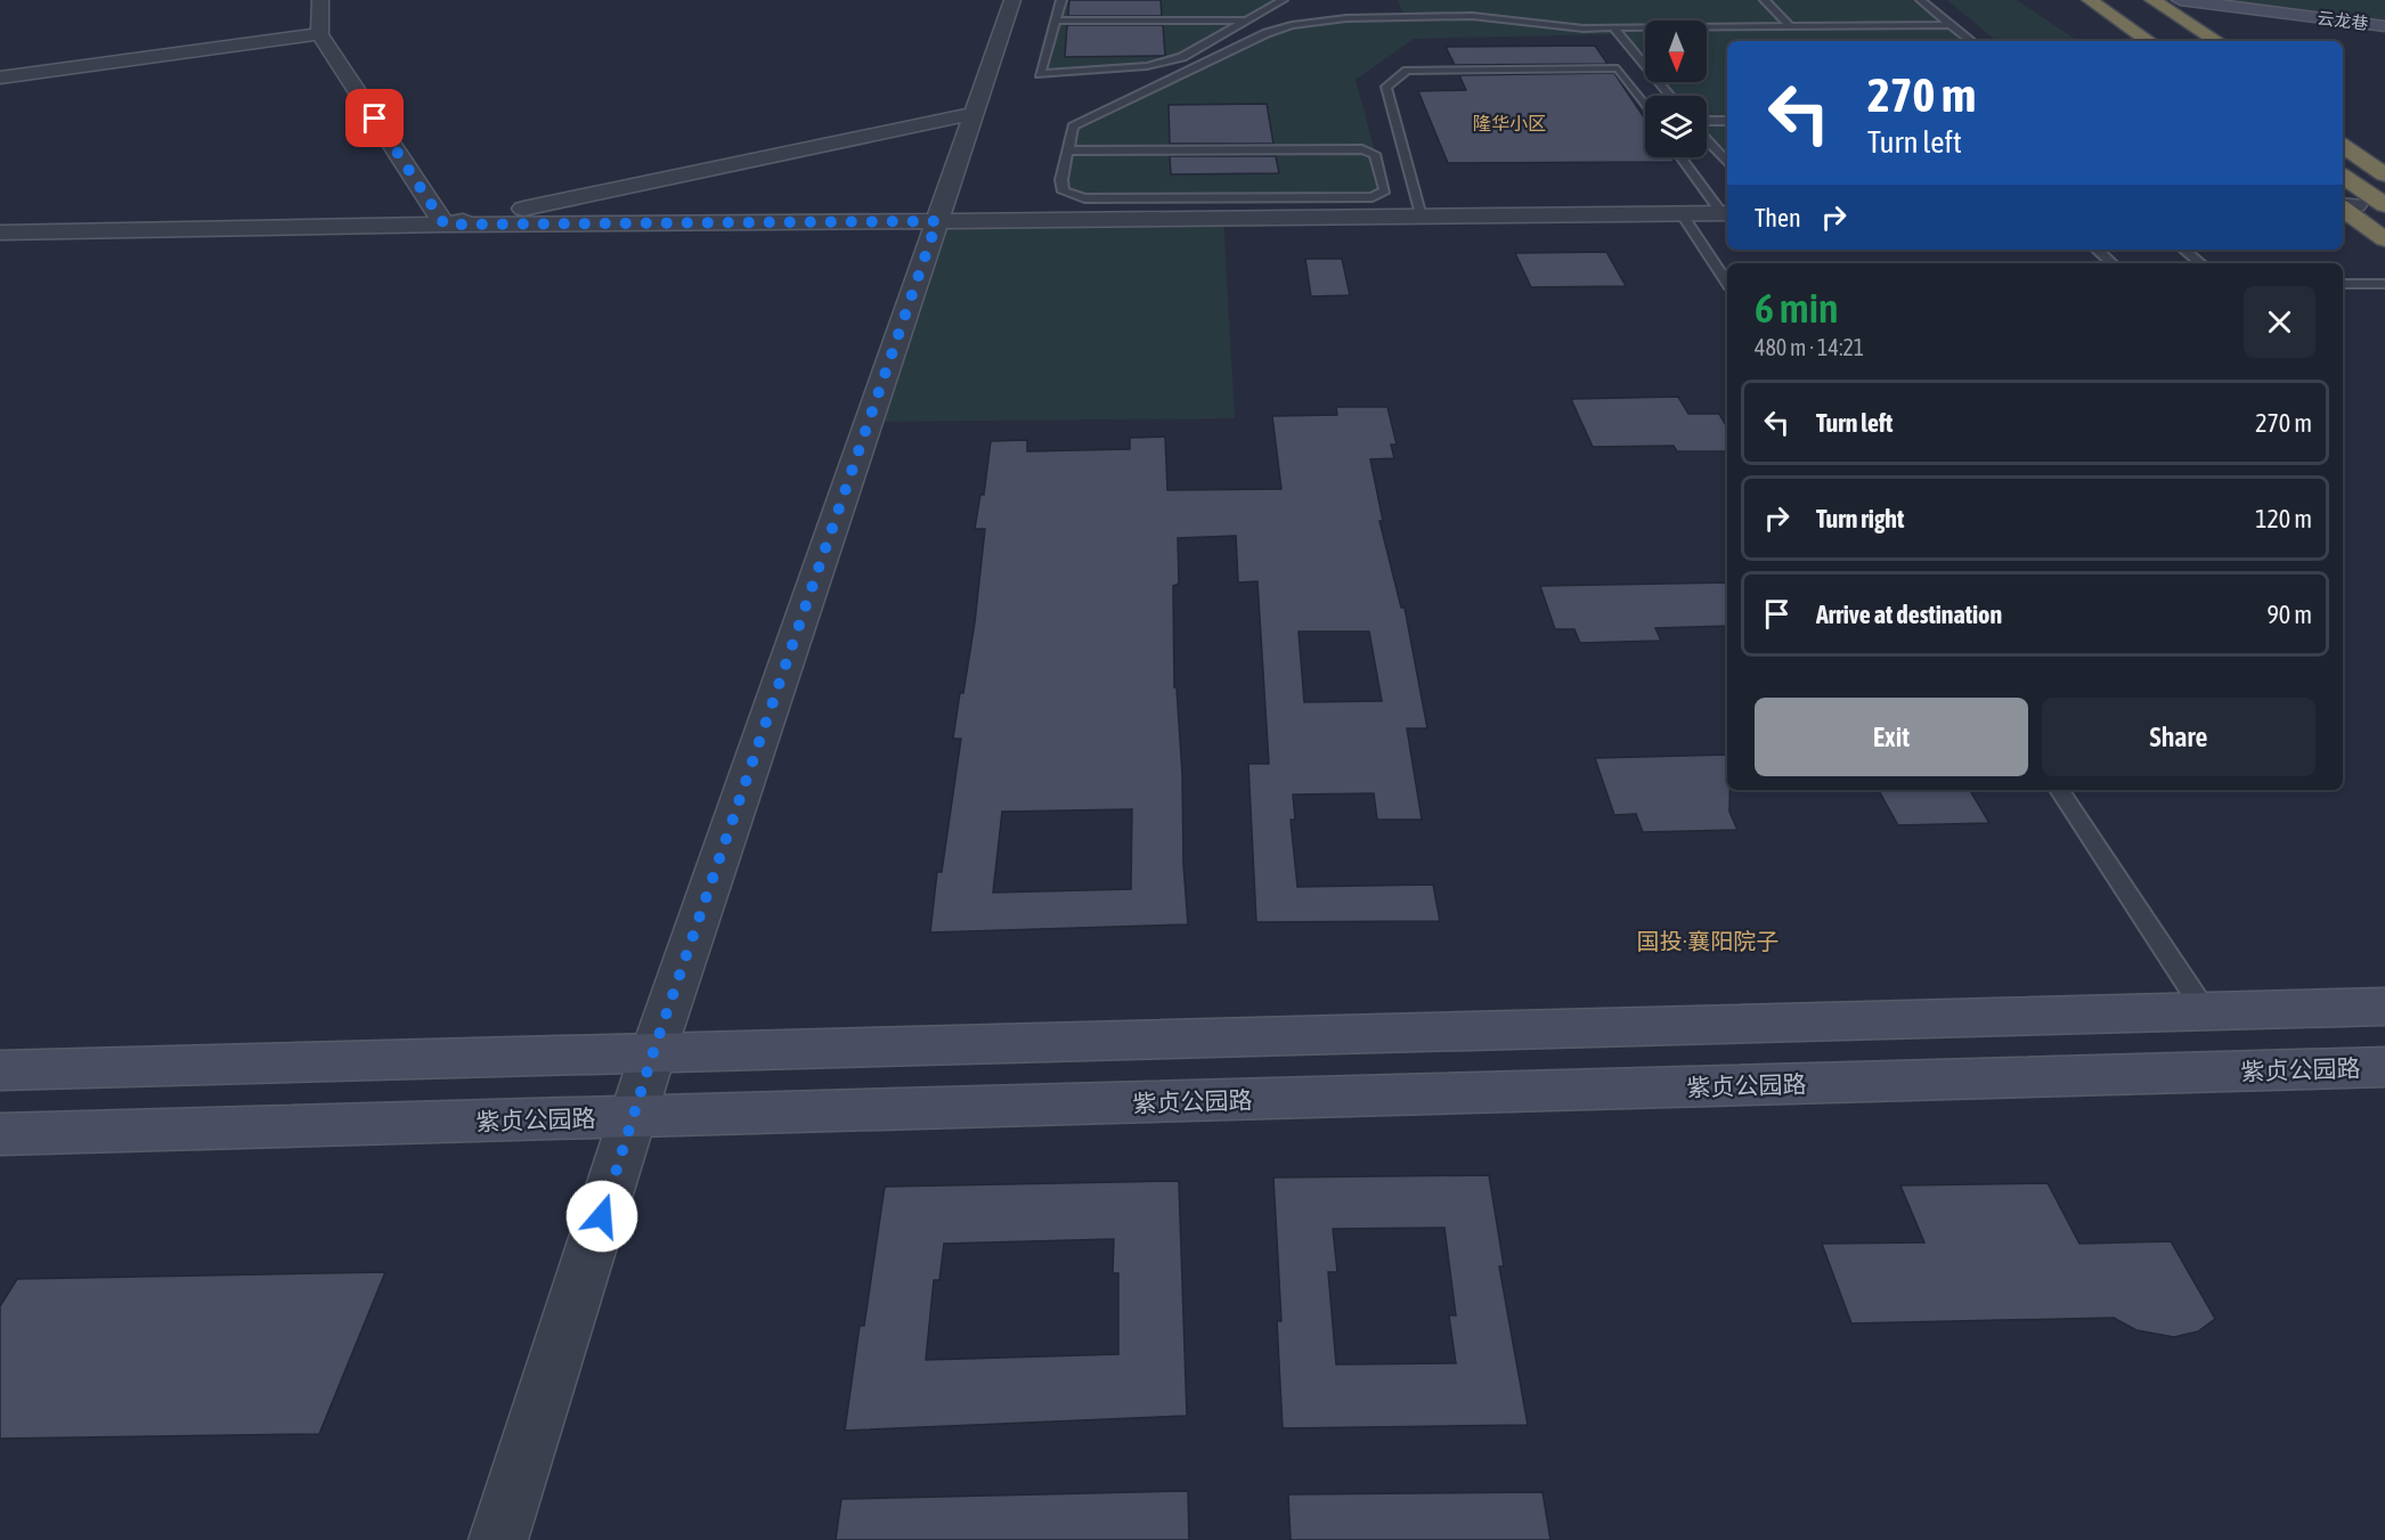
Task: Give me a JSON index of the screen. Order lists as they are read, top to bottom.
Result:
{
  "streets": {
    "street": ["云龙巷", "紫贞公园路"]
  },
  "districts": ["隆华小区", "国投·襄阳院子"],
  "north": "bottom",
  "page": {
    "turn": ["270 m", "Turn left"],
    "then": "Then",
    "heading": ["6 min", "480 m · 14:21"],
    "list": [
      {
        "name": "Turn left",
        "value": "270 m"
      },
      {
        "name": "Turn right",
        "value": "120 m"
      },
      {
        "name": "Arrive at destination",
        "value": "90 m"
      }
    ],
    "buttons": ["Exit", "Share"]
  }
}
